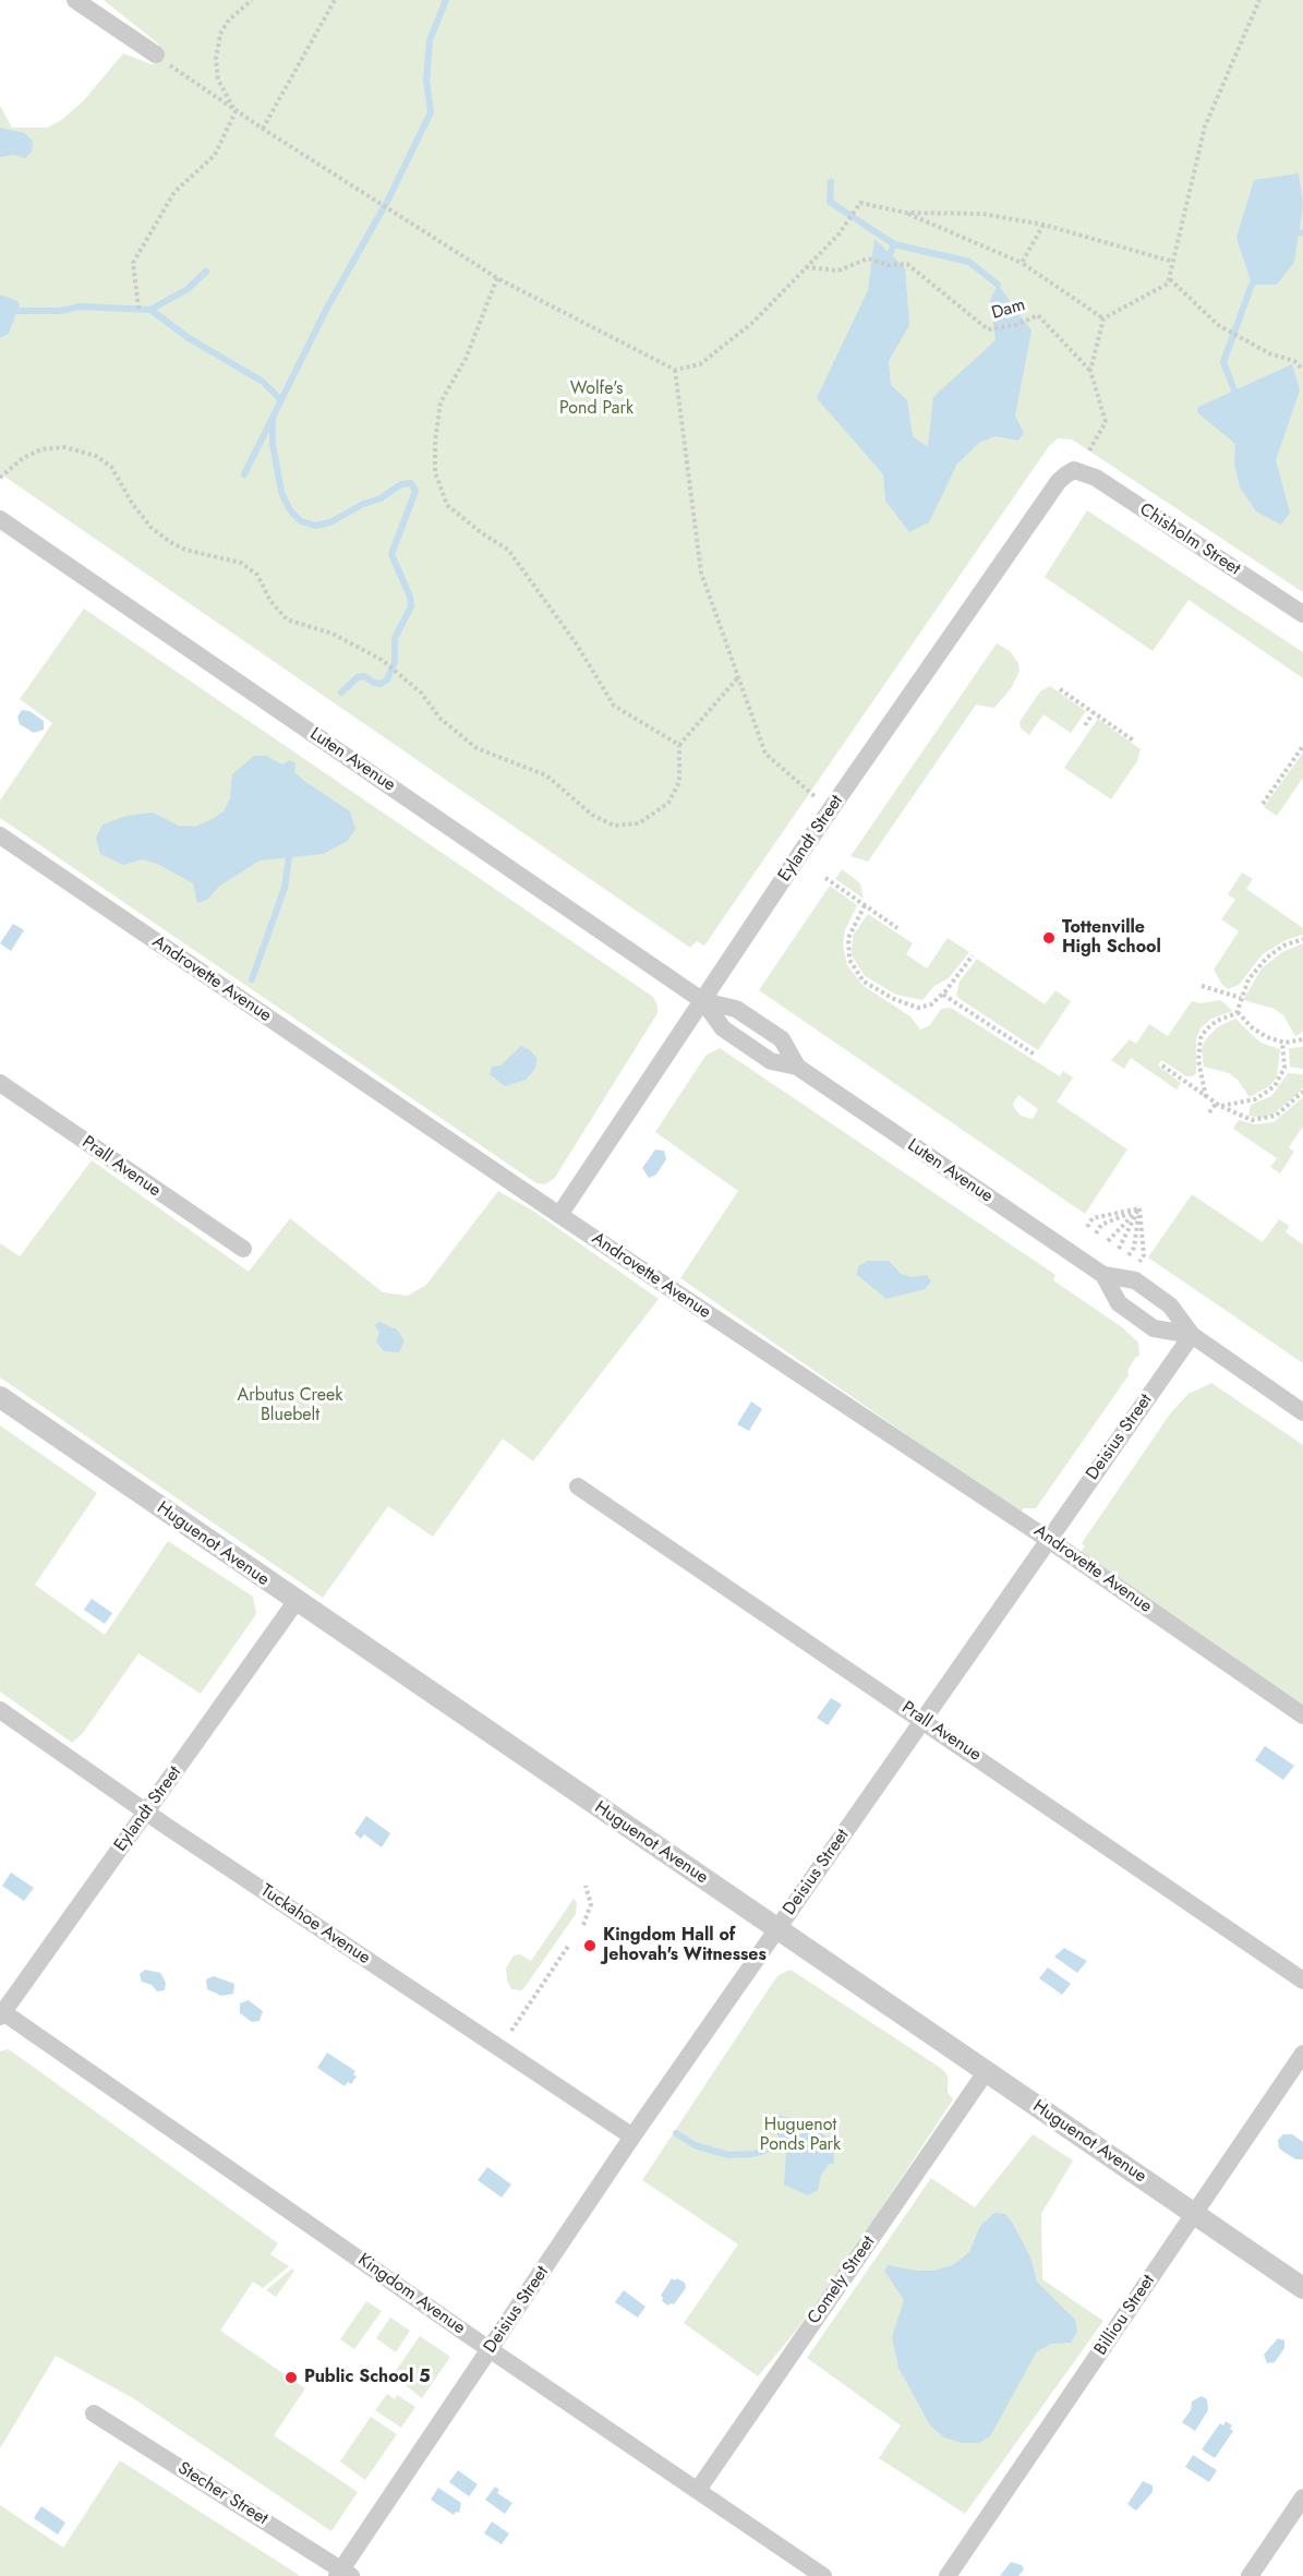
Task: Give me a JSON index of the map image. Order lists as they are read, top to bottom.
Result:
{
  "streets": {
    "street": [
      "Chisholm Street",
      "Luten Avenue",
      "Eylandt Street",
      "Androvette Avenue",
      "Prall Avenue",
      "Deisius Street",
      "Huguenot Avenue",
      "Tuckahoe Avenue",
      "Comely Street",
      "Kingdom Avenue",
      "Billiou Street",
      "Stecher Street"
    ],
    "path": ["Dam"]
  },
  "crossings": [
    ["Chisholm Street", "Eylandt Street"],
    ["Luten Avenue", "Eylandt Street"],
    ["Luten Avenue", "Deisius Street"],
    ["Eylandt Street", "Androvette Avenue"],
    ["Eylandt Street", "Huguenot Avenue"],
    ["Eylandt Street", "Tuckahoe Avenue"],
    ["Eylandt Street", "Kingdom Avenue"],
    ["Androvette Avenue", "Deisius Street"],
    ["Prall Avenue", "Deisius Street"],
    ["Deisius Street", "Huguenot Avenue"],
    ["Deisius Street", "Tuckahoe Avenue"],
    ["Deisius Street", "Kingdom Avenue"],
    ["Deisius Street", "Stecher Street"],
    ["Huguenot Avenue", "Comely Street"],
    ["Huguenot Avenue", "Billiou Street"],
    ["Comely Street", "Kingdom Avenue"]
  ],
  "parks": ["Wolfe's Pond Park", "Arbutus Creek Bluebelt", "Huguenot Ponds Park"],
  "places": ["Tottenville High School", "Kingdom Hall of Jehovah's Witnesses", "Public School 5"]
}
